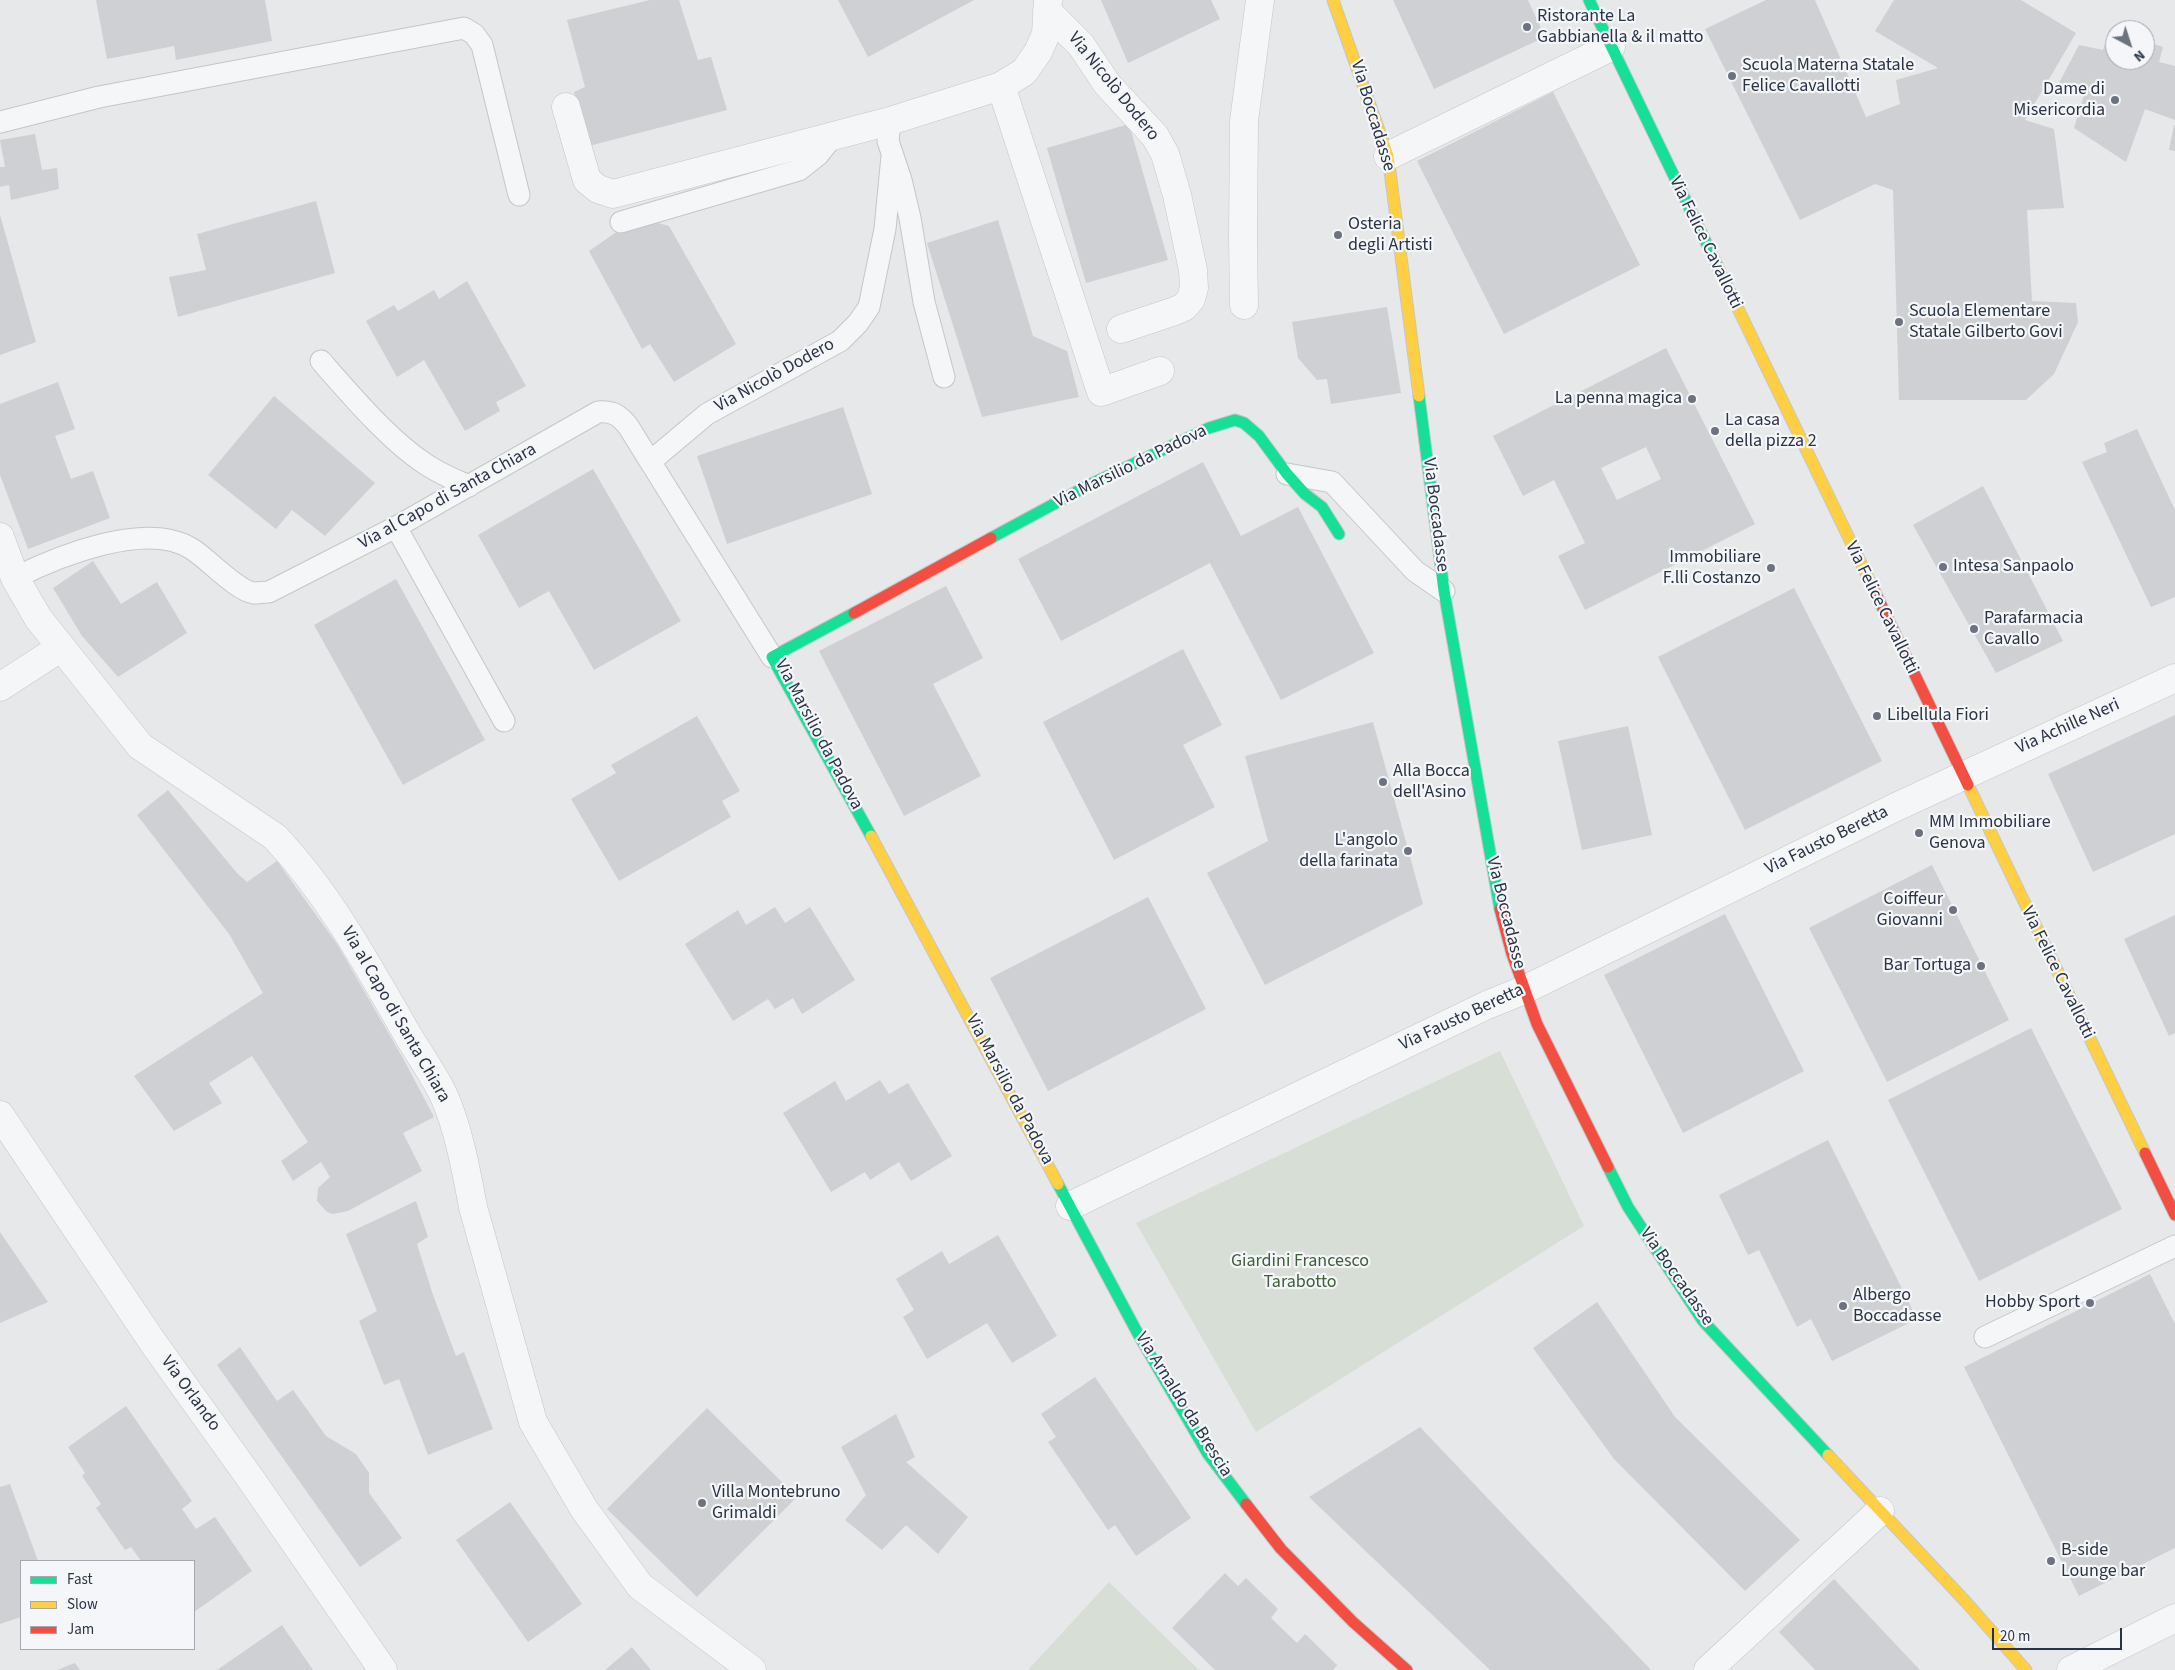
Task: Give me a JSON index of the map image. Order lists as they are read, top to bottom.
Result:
{
  "streets": {
    "street": [
      "Via Nicolò Dodero",
      "Via Boccadasse",
      "Via Felice Cavallotti",
      "Via Marsilio da Padova",
      "Via al Capo di Santa Chiara",
      "Via Achille Neri",
      "Via Fausto Beretta",
      "Via Orlando",
      "Via Arnaldo da Brescia"
    ]
  },
  "crossings": [
    ["Via Nicolò Dodero", "Via al Capo di Santa Chiara"],
    ["Via Boccadasse", "Via Fausto Beretta"],
    ["Via Felice Cavallotti", "Via Achille Neri"],
    ["Via Felice Cavallotti", "Via Fausto Beretta"],
    ["Via Marsilio da Padova", "Via al Capo di Santa Chiara"],
    ["Via Marsilio da Padova", "Via Fausto Beretta"],
    ["Via Marsilio da Padova", "Via Arnaldo da Brescia"],
    ["Via Achille Neri", "Via Fausto Beretta"],
    ["Via Fausto Beretta", "Via Arnaldo da Brescia"]
  ],
  "parks": ["Giardini Francesco Tarabotto"],
  "places": [
    "Ristorante La Gabbianella & il matto",
    "Scuola Materna Statale Felice Cavallotti",
    "Dame di Misericordia",
    "Osteria degli Artisti",
    "Scuola Elementare Statale Gilberto Govi",
    "La penna magica",
    "La casa della pizza 2",
    "Intesa Sanpaolo",
    "Immobiliare F.lli Costanzo",
    "Parafarmacia Cavallo",
    "Libellula Fiori",
    "Alla Bocca dell'Asino",
    "MM Immobiliare Genova",
    "L'angolo della farinata",
    "Coiffeur Giovanni",
    "Bar Tortuga",
    "Hobby Sport",
    "Albergo Boccadasse",
    "Villa Montebruno Grimaldi",
    "B-side Lounge bar"
  ],
  "legend": ["Fast", "Slow", "Jam"],
  "scale_bar": "20 m",
  "north": "bottom right"
}
